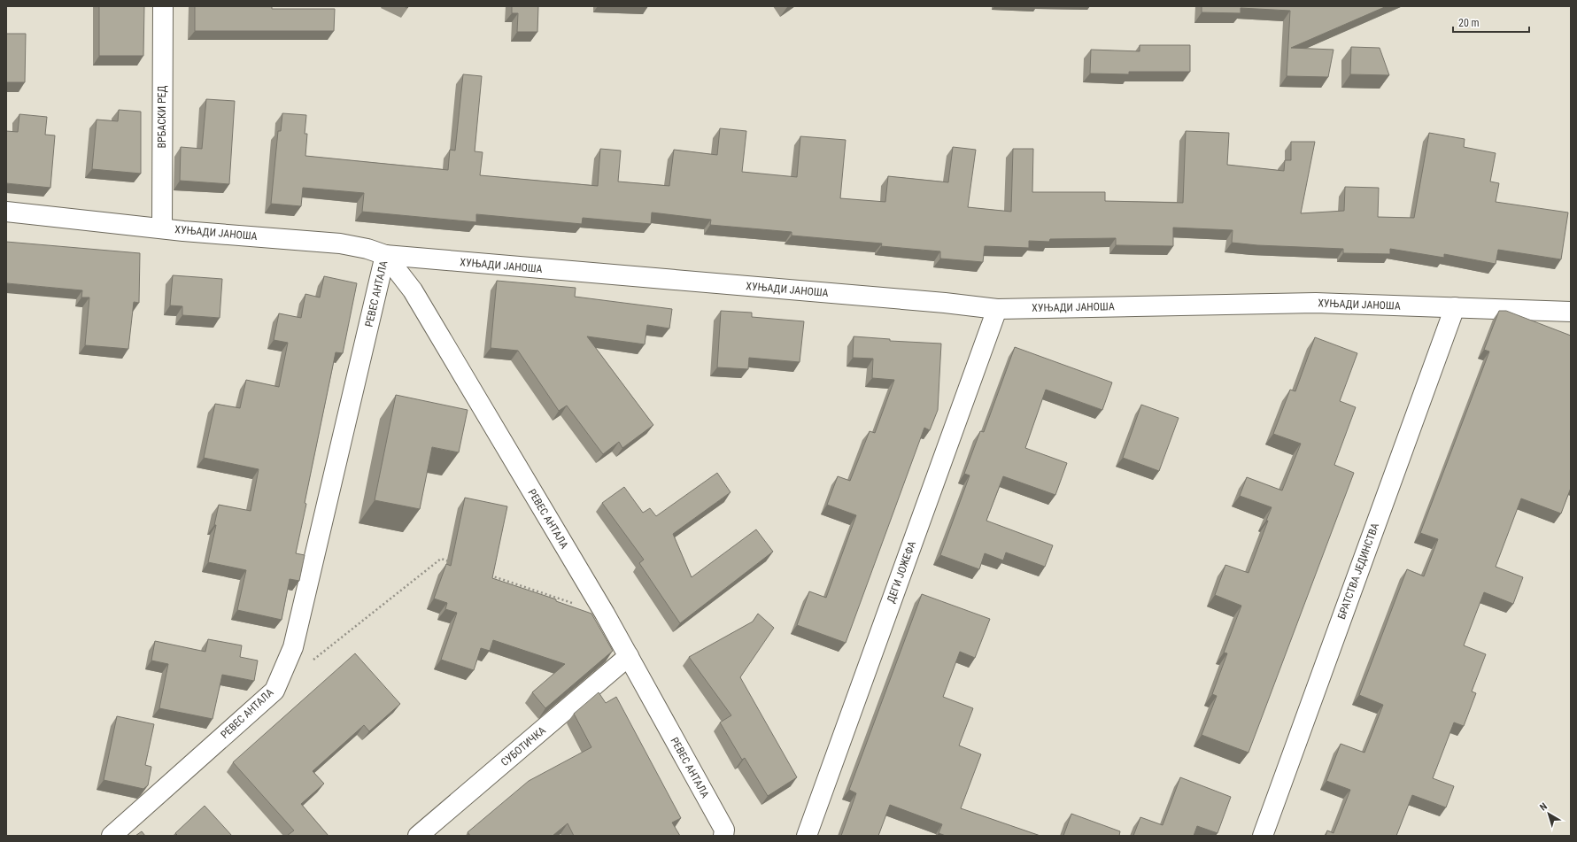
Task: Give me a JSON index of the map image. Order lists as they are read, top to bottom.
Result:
{
  "streets": {
    "street": [
      "ВРБАСКИ РЕД",
      "ХУЊАДИ ЈАНОША",
      "РЕВЕС АНТАЛА",
      "БРАТСТВА ЈЕДИНСТВА",
      "ДЕГИ ЈОЖЕФА",
      "СУБОТИЧКА"
    ]
  },
  "crossings": [
    ["ВРБАСКИ РЕД", "ХУЊАДИ ЈАНОША"],
    ["ХУЊАДИ ЈАНОША", "РЕВЕС АНТАЛА"],
    ["ХУЊАДИ ЈАНОША", "БРАТСТВА ЈЕДИНСТВА"],
    ["ХУЊАДИ ЈАНОША", "ДЕГИ ЈОЖЕФА"],
    ["РЕВЕС АНТАЛА", "СУБОТИЧКА"]
  ],
  "scale_bar": "20 m",
  "north": "top left"
}
